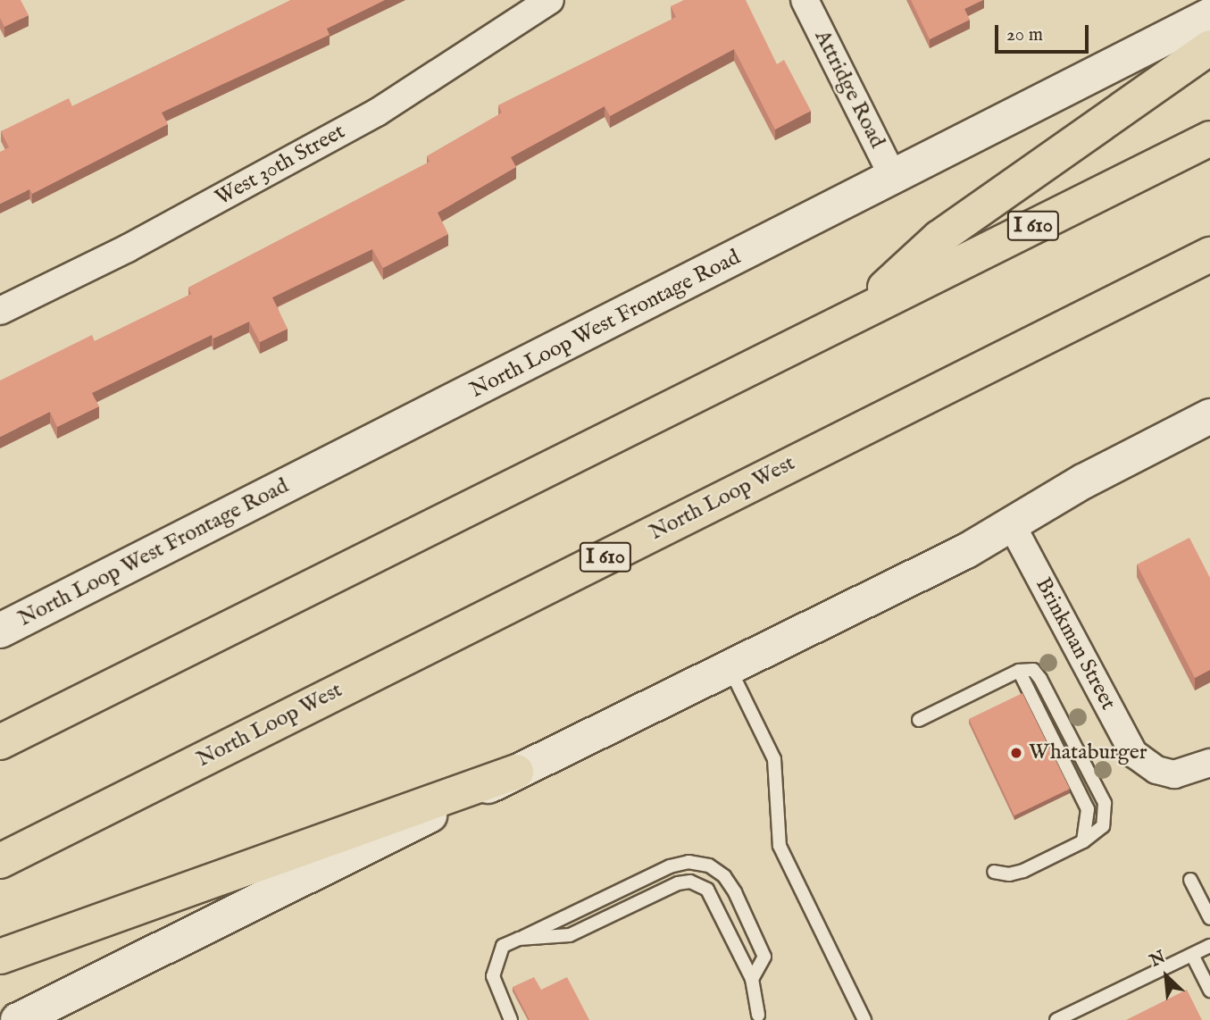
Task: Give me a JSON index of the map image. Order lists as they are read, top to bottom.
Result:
{
  "streets": {
    "highway": ["I 610", "North Loop West"],
    "main road": ["North Loop West Frontage Road"],
    "street": ["Attridge Road", "West 30th Street", "Brinkman Street"]
  },
  "crossings": [
    ["Attridge Road", "North Loop West Frontage Road"]
  ],
  "places": ["Whataburger"],
  "scale_bar": "20 m",
  "north": "top left"
}
